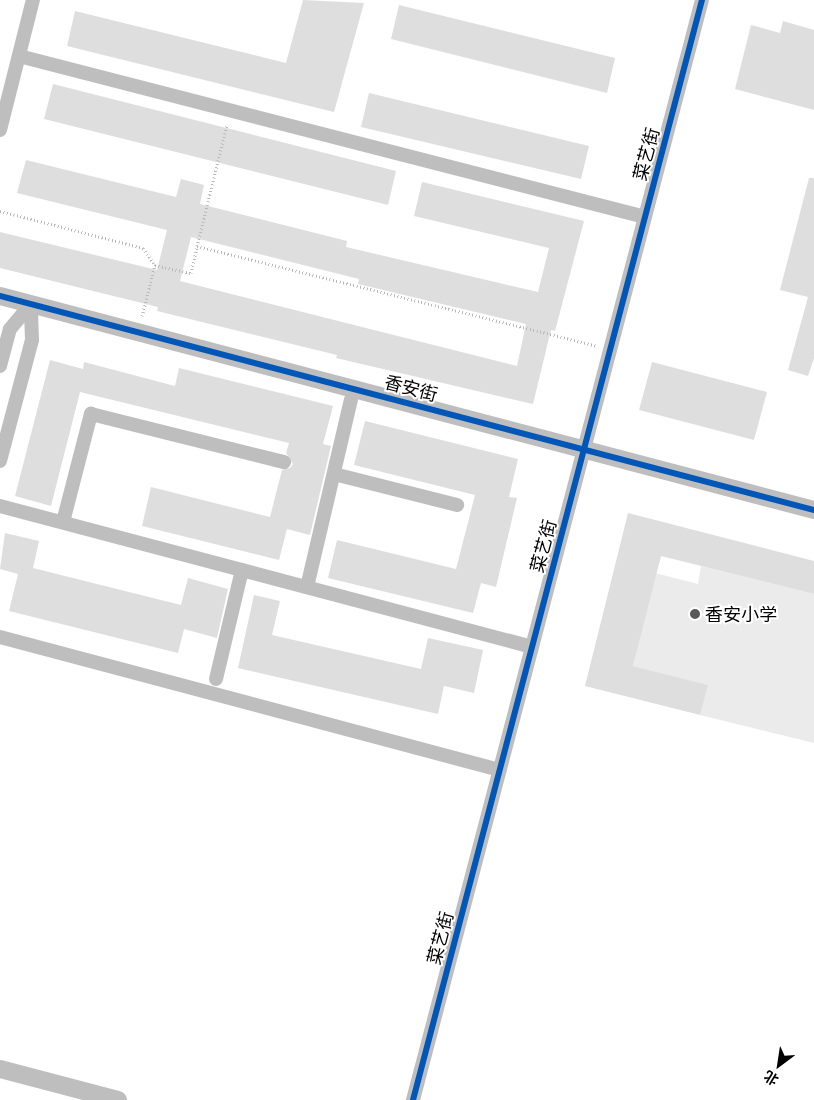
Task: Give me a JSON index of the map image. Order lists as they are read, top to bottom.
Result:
{
  "streets": {
    "street": ["菜艺街", "香安街"]
  },
  "crossings": [
    ["菜艺街", "香安街"]
  ],
  "places": ["香安小学"],
  "north": "bottom left"
}
